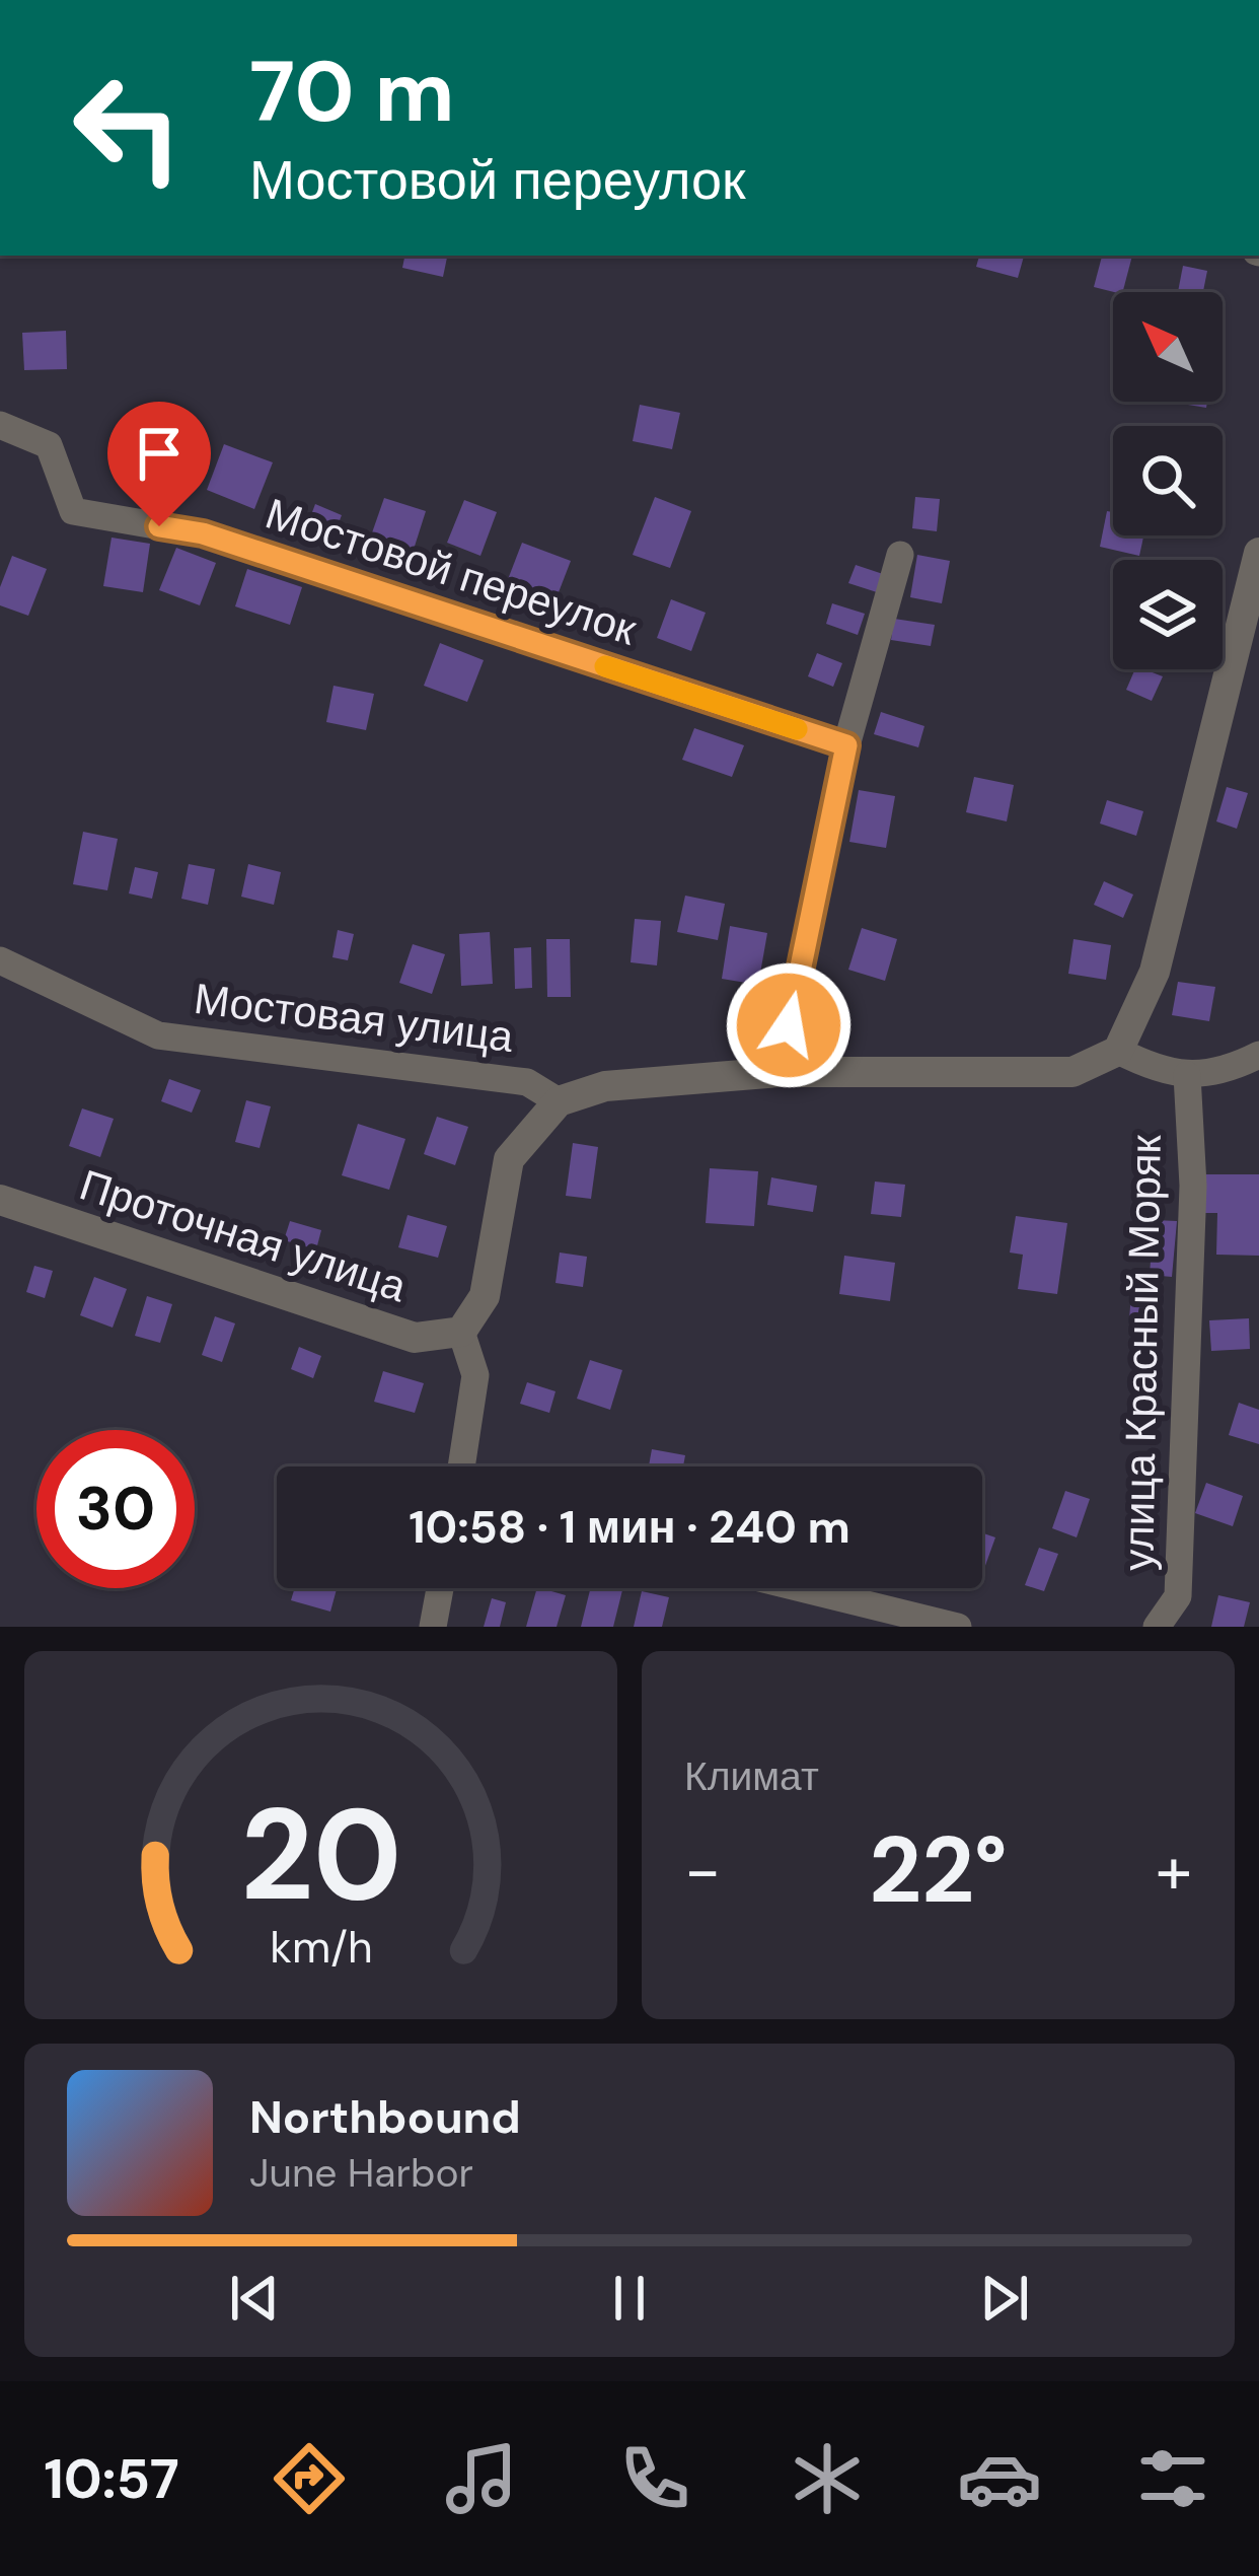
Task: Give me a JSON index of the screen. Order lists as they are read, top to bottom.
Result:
{
  "streets": {
    "street": [
      "Мостовой переулок",
      "Мостовая улица",
      "Проточная улица",
      "улица Красный Моряк"
    ]
  },
  "north": "top left",
  "page": {
    "turn": ["70 m", "Мостовой переулок"],
    "limit": "30",
    "trip": "10:58 · 1 мин · 240 m",
    "tile": "Климат",
    "heat": ["−", "22°", "+"],
    "song": ["Northbound", "June Harbor"],
    "tabs": "10:57",
    "gauge": ["20", "km/h"]
  }
}
